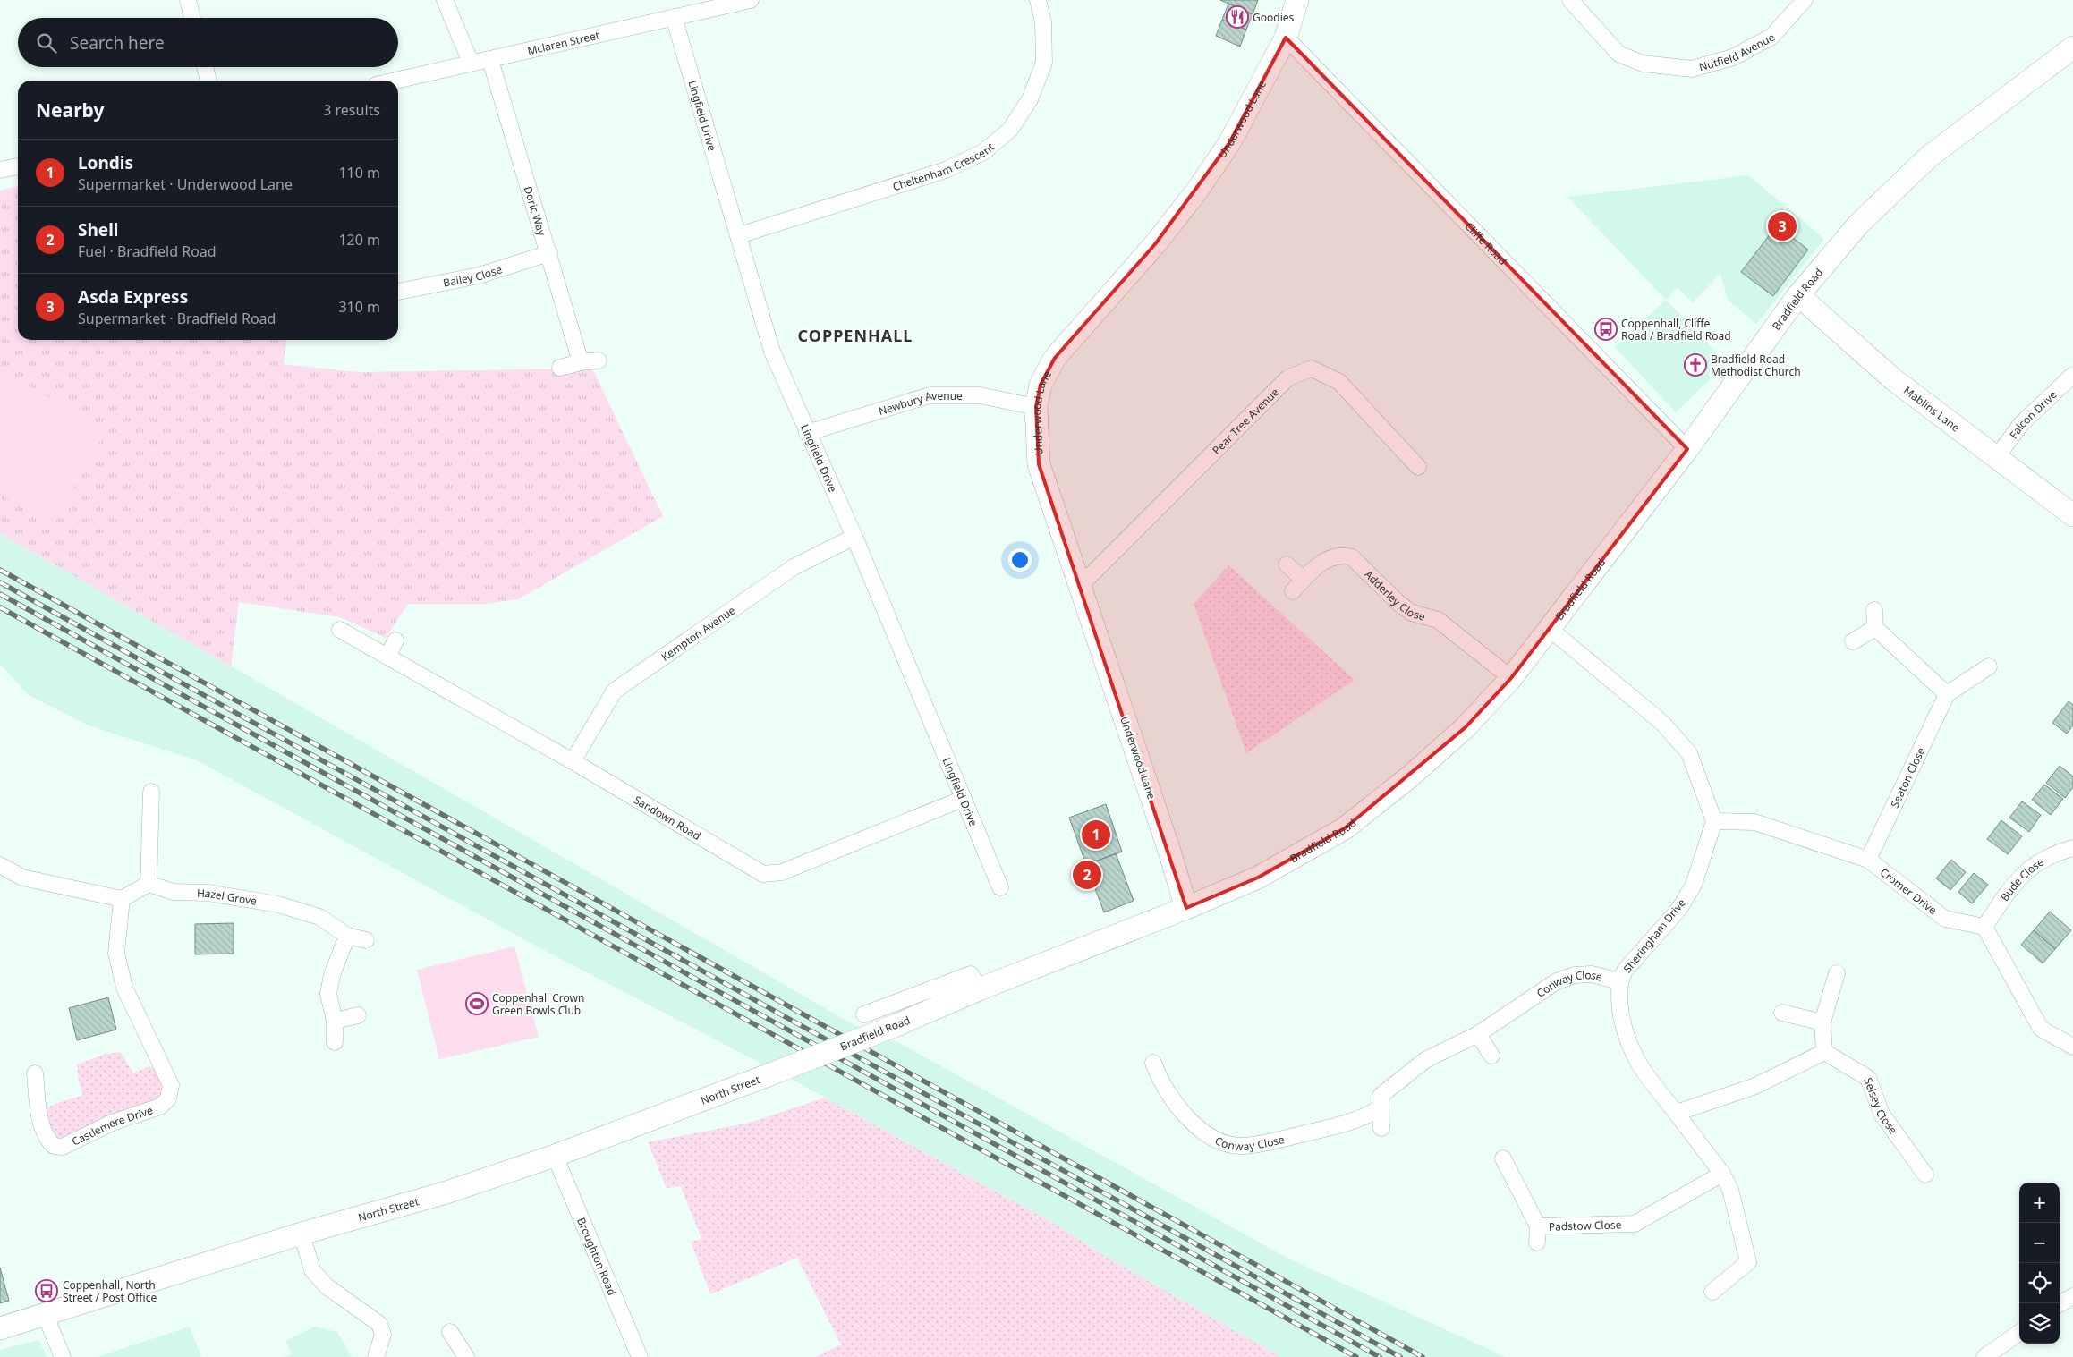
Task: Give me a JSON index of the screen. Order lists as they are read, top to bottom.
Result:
{
  "streets": {
    "main road": [
      "Underwood Lane",
      "Bradfield Road",
      "Mablins Lane",
      "North Street"
    ],
    "street": [
      "Mclaren Street",
      "Nutfield Avenue",
      "Lingfield Drive",
      "Cheltenham Crescent",
      "Doric Way",
      "Cliffe Road",
      "Bailey Close",
      "Newbury Avenue",
      "Falcon Drive",
      "Pear Tree Avenue",
      "Adderley Close",
      "Kempton Avenue",
      "Seaton Close",
      "Sandown Road",
      "Bude Close",
      "Cromer Drive",
      "Hazel Grove",
      "Sheringham Drive",
      "Conway Close",
      "Selsey Close",
      "Castlemere Drive",
      "Padstow Close",
      "Broughton Road"
    ]
  },
  "crossings": [
    ["Mclaren Street", "Lingfield Drive"],
    ["Mclaren Street", "Doric Way"],
    ["Lingfield Drive", "Cheltenham Crescent"],
    ["Lingfield Drive", "Newbury Avenue"],
    ["Lingfield Drive", "Kempton Avenue"],
    ["Lingfield Drive", "Sandown Road"],
    ["Underwood Lane", "Cliffe Road"],
    ["Underwood Lane", "Bradfield Road"],
    ["Underwood Lane", "Newbury Avenue"],
    ["Underwood Lane", "Pear Tree Avenue"],
    ["Doric Way", "Bailey Close"],
    ["Cliffe Road", "Bradfield Road"],
    ["Bradfield Road", "Mablins Lane"],
    ["Bradfield Road", "Adderley Close"],
    ["Bradfield Road", "North Street"],
    ["Mablins Lane", "Falcon Drive"],
    ["Kempton Avenue", "Sandown Road"],
    ["Seaton Close", "Cromer Drive"],
    ["Bude Close", "Cromer Drive"],
    ["Cromer Drive", "Sheringham Drive"],
    ["Sheringham Drive", "Conway Close"],
    ["Sheringham Drive", "Padstow Close"],
    ["North Street", "Broughton Road"]
  ],
  "districts": ["COPPENHALL"],
  "places": {
    "restaurant": ["Goodies"],
    "bus stop": ["Coppenhall, Cliffe Road / Bradfield Road", "Coppenhall, North Street / Post Office"],
    "church": ["Bradfield Road Methodist Church"],
    "sports": ["Coppenhall Crown Green Bowls Club"]
  },
  "page": {
    "search": "Search here",
    "heading": ["Nearby", "3 results"],
    "list": [
      {
        "mark": "1",
        "name": "Londis",
        "note": "Supermarket · Underwood Lane",
        "value": "110 m"
      },
      {
        "mark": "2",
        "name": "Shell",
        "note": "Fuel · Bradfield Road",
        "value": "120 m"
      },
      {
        "mark": "3",
        "name": "Asda Express",
        "note": "Supermarket · Bradfield Road",
        "value": "310 m"
      }
    ],
    "pins": ["3", "1", "2"],
    "map_buttons": ["+", "−"]
  }
}
